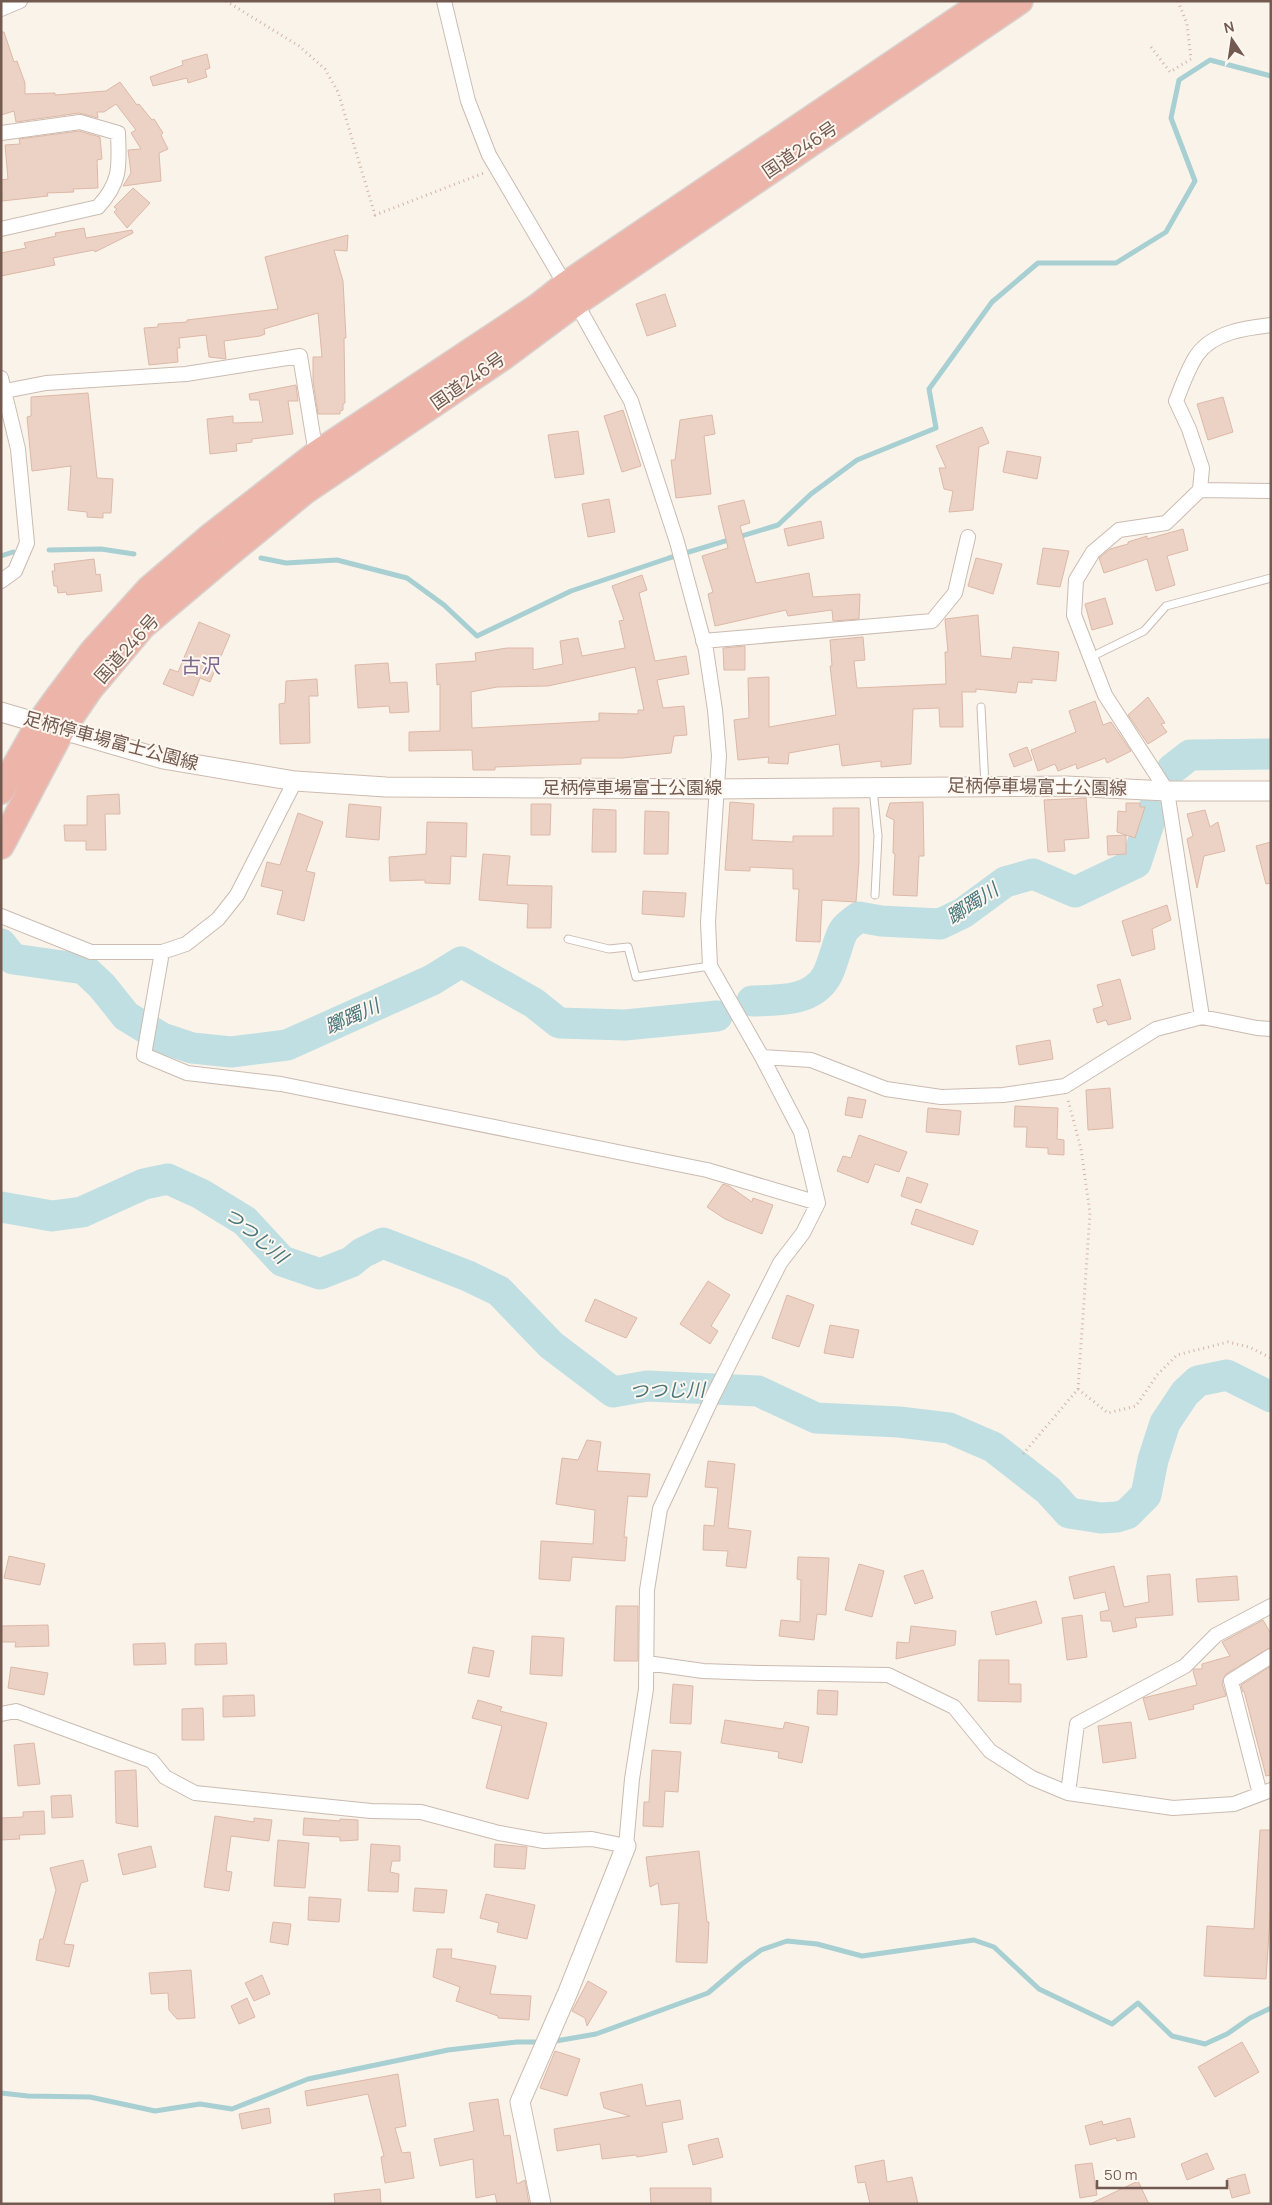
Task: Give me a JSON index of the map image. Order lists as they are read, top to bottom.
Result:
{
  "streets": {
    "highway": ["国道246号"],
    "main road": ["足柄停車場富士公園線"]
  },
  "crossings": [
    ["国道246号", "足柄停車場富士公園線"]
  ],
  "districts": ["古沢"],
  "water": ["躑躅川", "つつじ川"],
  "scale_bar": "50 m",
  "north": "top"
}
